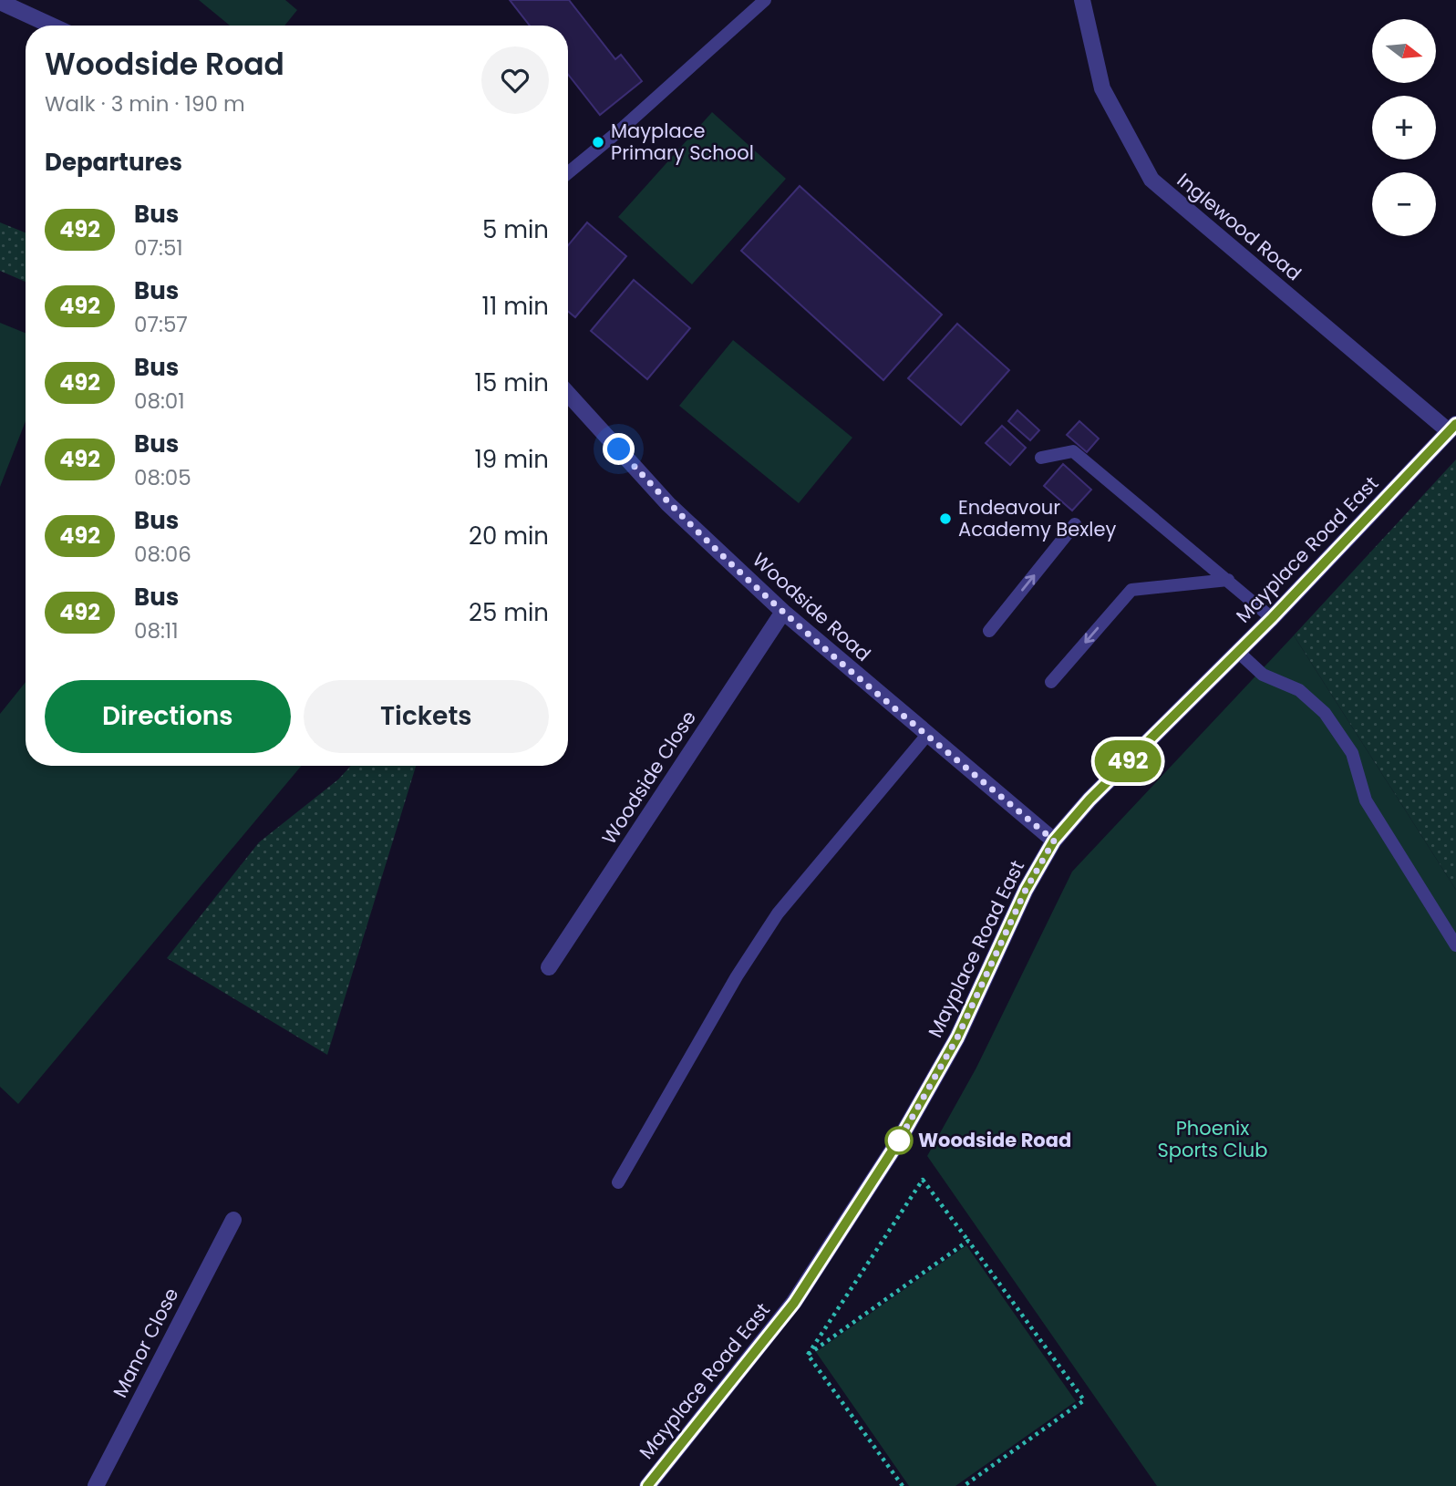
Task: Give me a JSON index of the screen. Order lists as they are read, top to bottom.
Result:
{
  "streets": {
    "street": [
      "Inglewood Road",
      "Mayplace Road East",
      "Woodside Road",
      "Woodside Close",
      "Manor Close"
    ]
  },
  "crossings": [
    ["Inglewood Road", "Mayplace Road East"],
    ["Mayplace Road East", "Woodside Road"],
    ["Woodside Road", "Woodside Close"]
  ],
  "parks": ["Phoenix Sports Club"],
  "places": ["Mayplace Primary School", "Endeavour Academy Bexley", "Woodside Road"],
  "lines": ["bus line 492"],
  "north": "right",
  "page": {
    "on_map": "492",
    "map_buttons": ["+", "−"],
    "heading": [
      ["Woodside Road", "Walk · 3 min · 190 m"],
      "Departures"
    ],
    "list": [
      {
        "mark": "492",
        "name": "Bus",
        "note": "07:51",
        "value": "5 min"
      },
      {
        "mark": "492",
        "name": "Bus",
        "note": "07:57",
        "value": "11 min"
      },
      {
        "mark": "492",
        "name": "Bus",
        "note": "08:01",
        "value": "15 min"
      },
      {
        "mark": "492",
        "name": "Bus",
        "note": "08:05",
        "value": "19 min"
      },
      {
        "mark": "492",
        "name": "Bus",
        "note": "08:06",
        "value": "20 min"
      },
      {
        "mark": "492",
        "name": "Bus",
        "note": "08:11",
        "value": "25 min"
      }
    ],
    "buttons": ["Directions", "Tickets"]
  }
}
